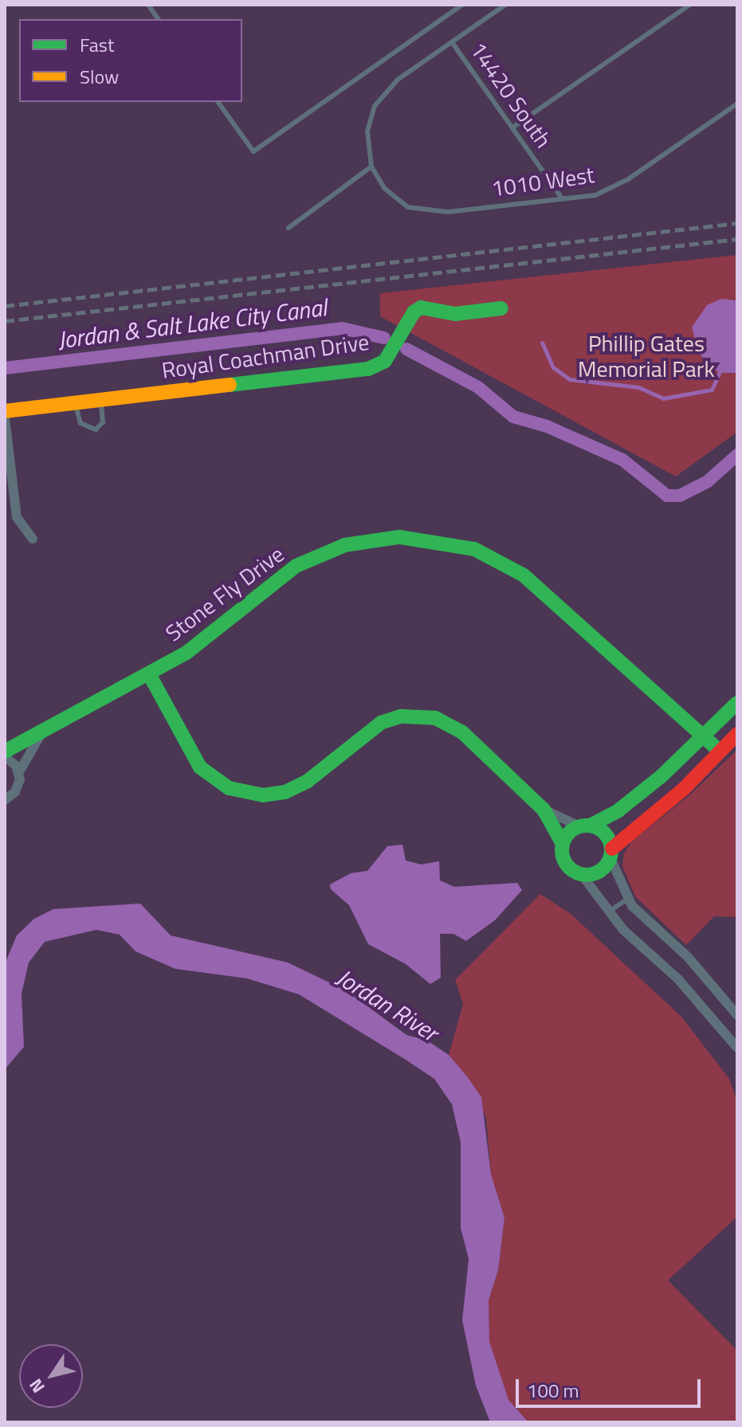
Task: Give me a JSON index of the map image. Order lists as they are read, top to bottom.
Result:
{
  "streets": {
    "street": ["Royal Coachman Drive", "Stone Fly Drive"],
    "lane": ["14420 South", "1010 West"]
  },
  "crossings": [
    ["14420 South", "1010 West"]
  ],
  "water": ["Jordan & Salt Lake City Canal", "Jordan River"],
  "parks": ["Phillip Gates Memorial Park"],
  "legend": ["Fast", "Slow"],
  "scale_bar": "100 m",
  "north": "bottom left"
}
